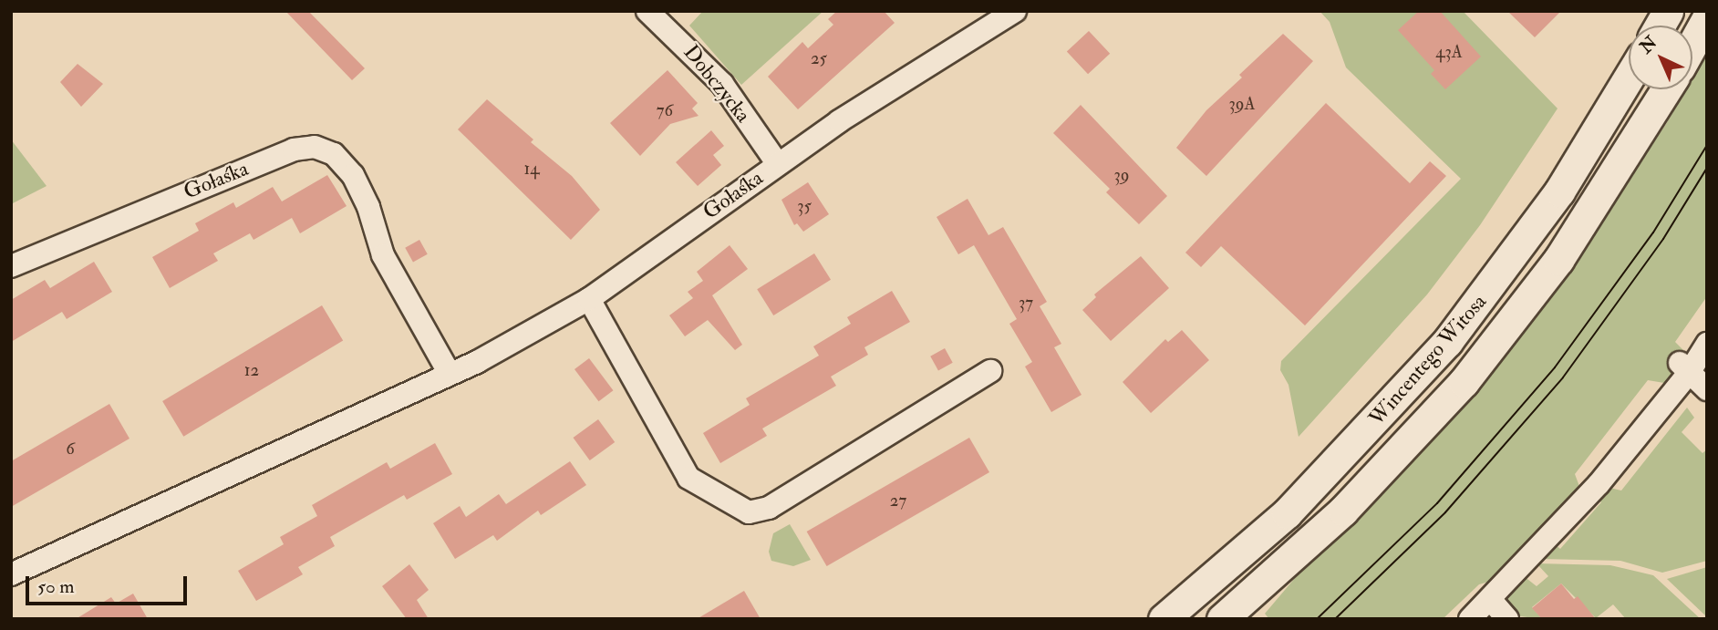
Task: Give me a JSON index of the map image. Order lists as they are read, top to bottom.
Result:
{
  "streets": {
    "main road": ["Wincentego Witosa"],
    "street": ["Dobczycka", "Gołaśka"]
  },
  "crossings": [
    ["Dobczycka", "Gołaśka"]
  ],
  "house_numbers": [
    "43A",
    "25",
    "39A",
    "76",
    "14",
    "39",
    "35",
    "37",
    "12",
    "6",
    "27"
  ],
  "scale_bar": "50 m",
  "north": "top left"
}
